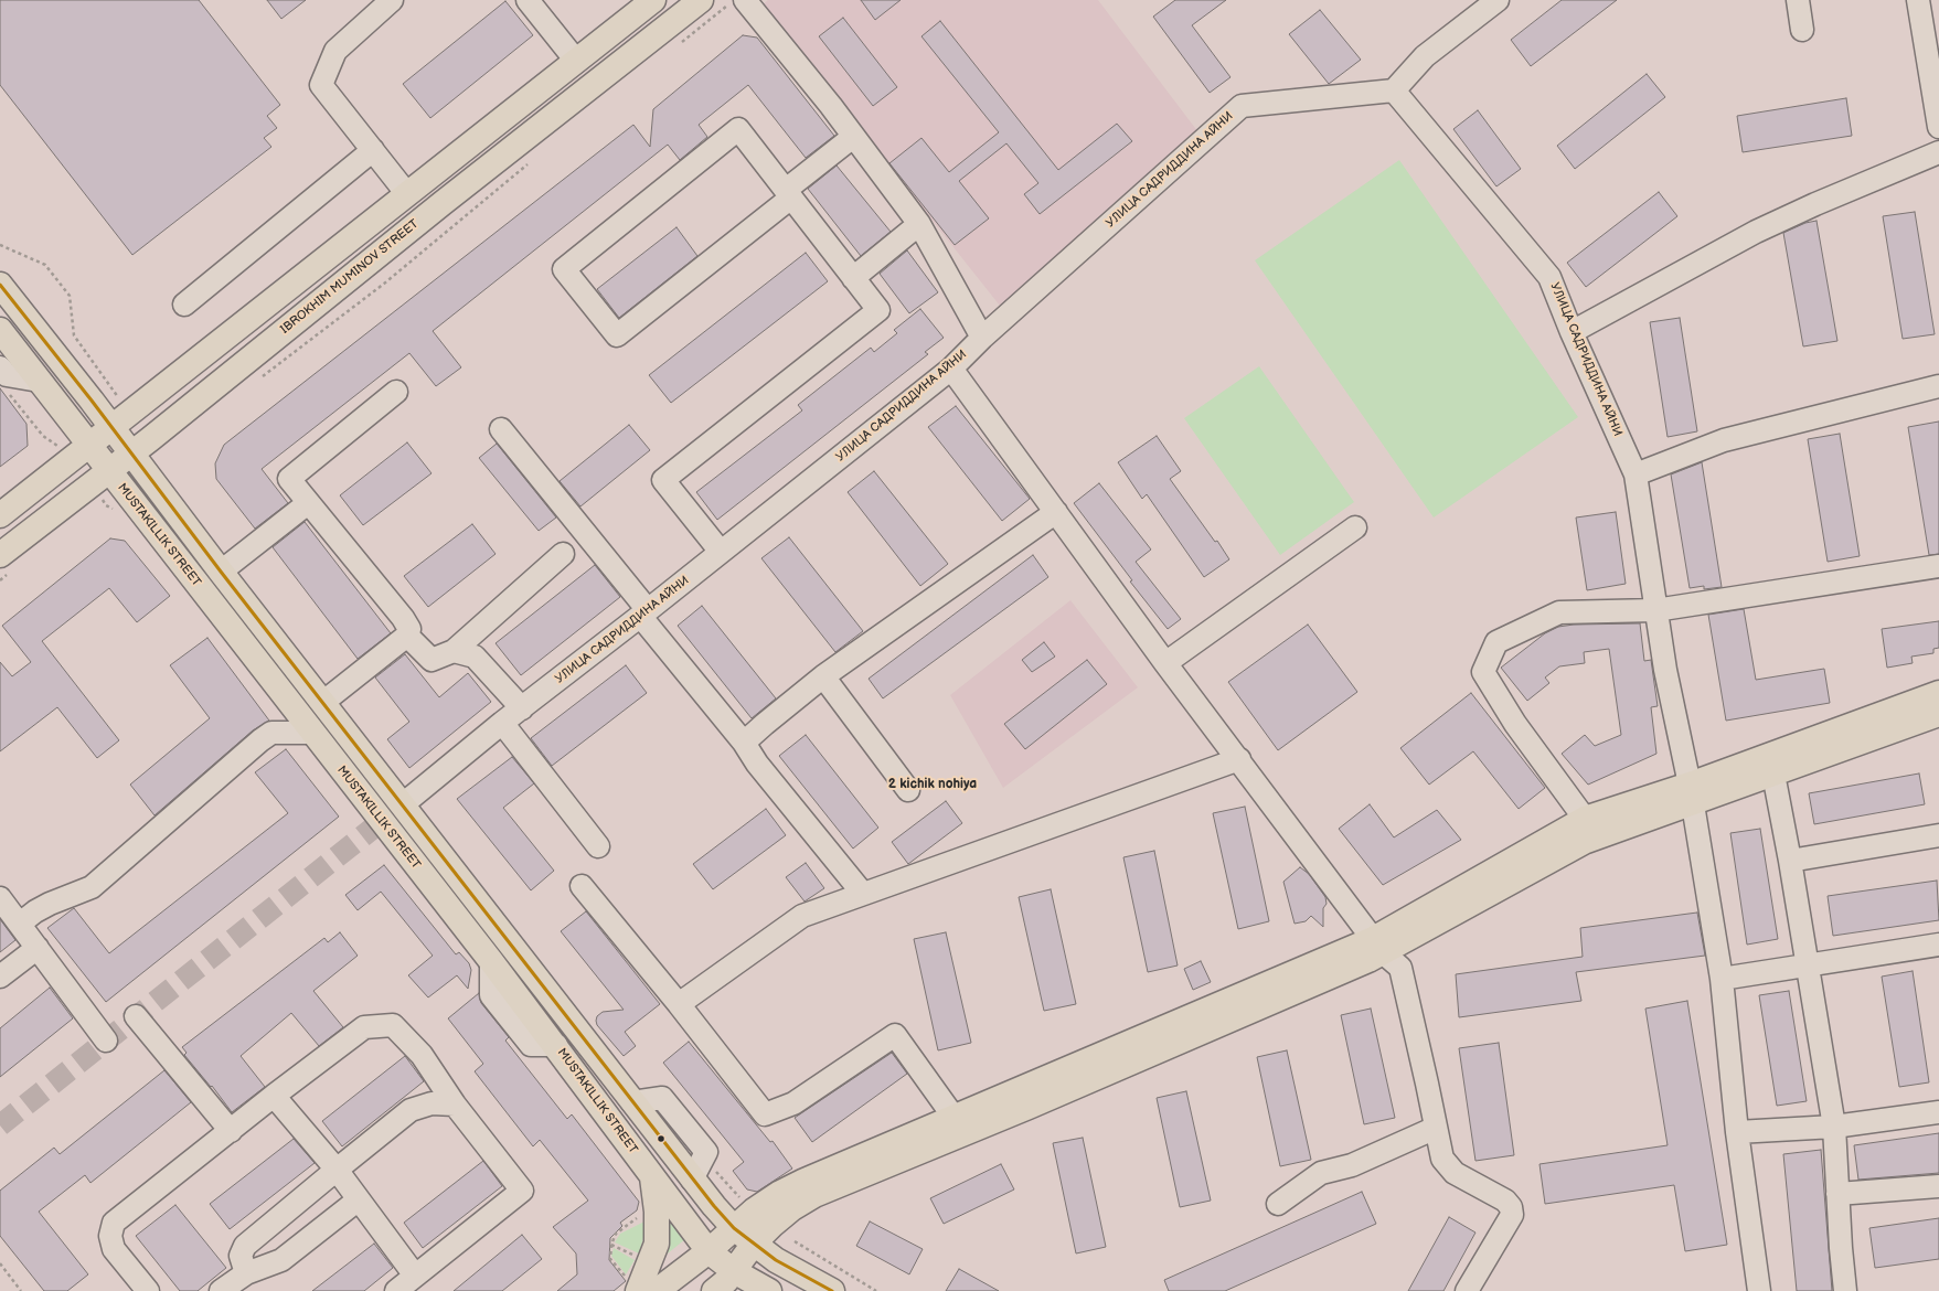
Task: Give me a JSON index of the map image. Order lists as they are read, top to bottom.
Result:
{
  "streets": {
    "main road": ["IBROKHIM MUMINOV STREET", "MUSTAKILLIK STREET"],
    "street": ["УЛИЦА САДРИДДИНА АЙНИ"]
  },
  "crossings": [
    ["IBROKHIM MUMINOV STREET", "MUSTAKILLIK STREET"]
  ],
  "districts": ["2 kichik nohiya"]
}
